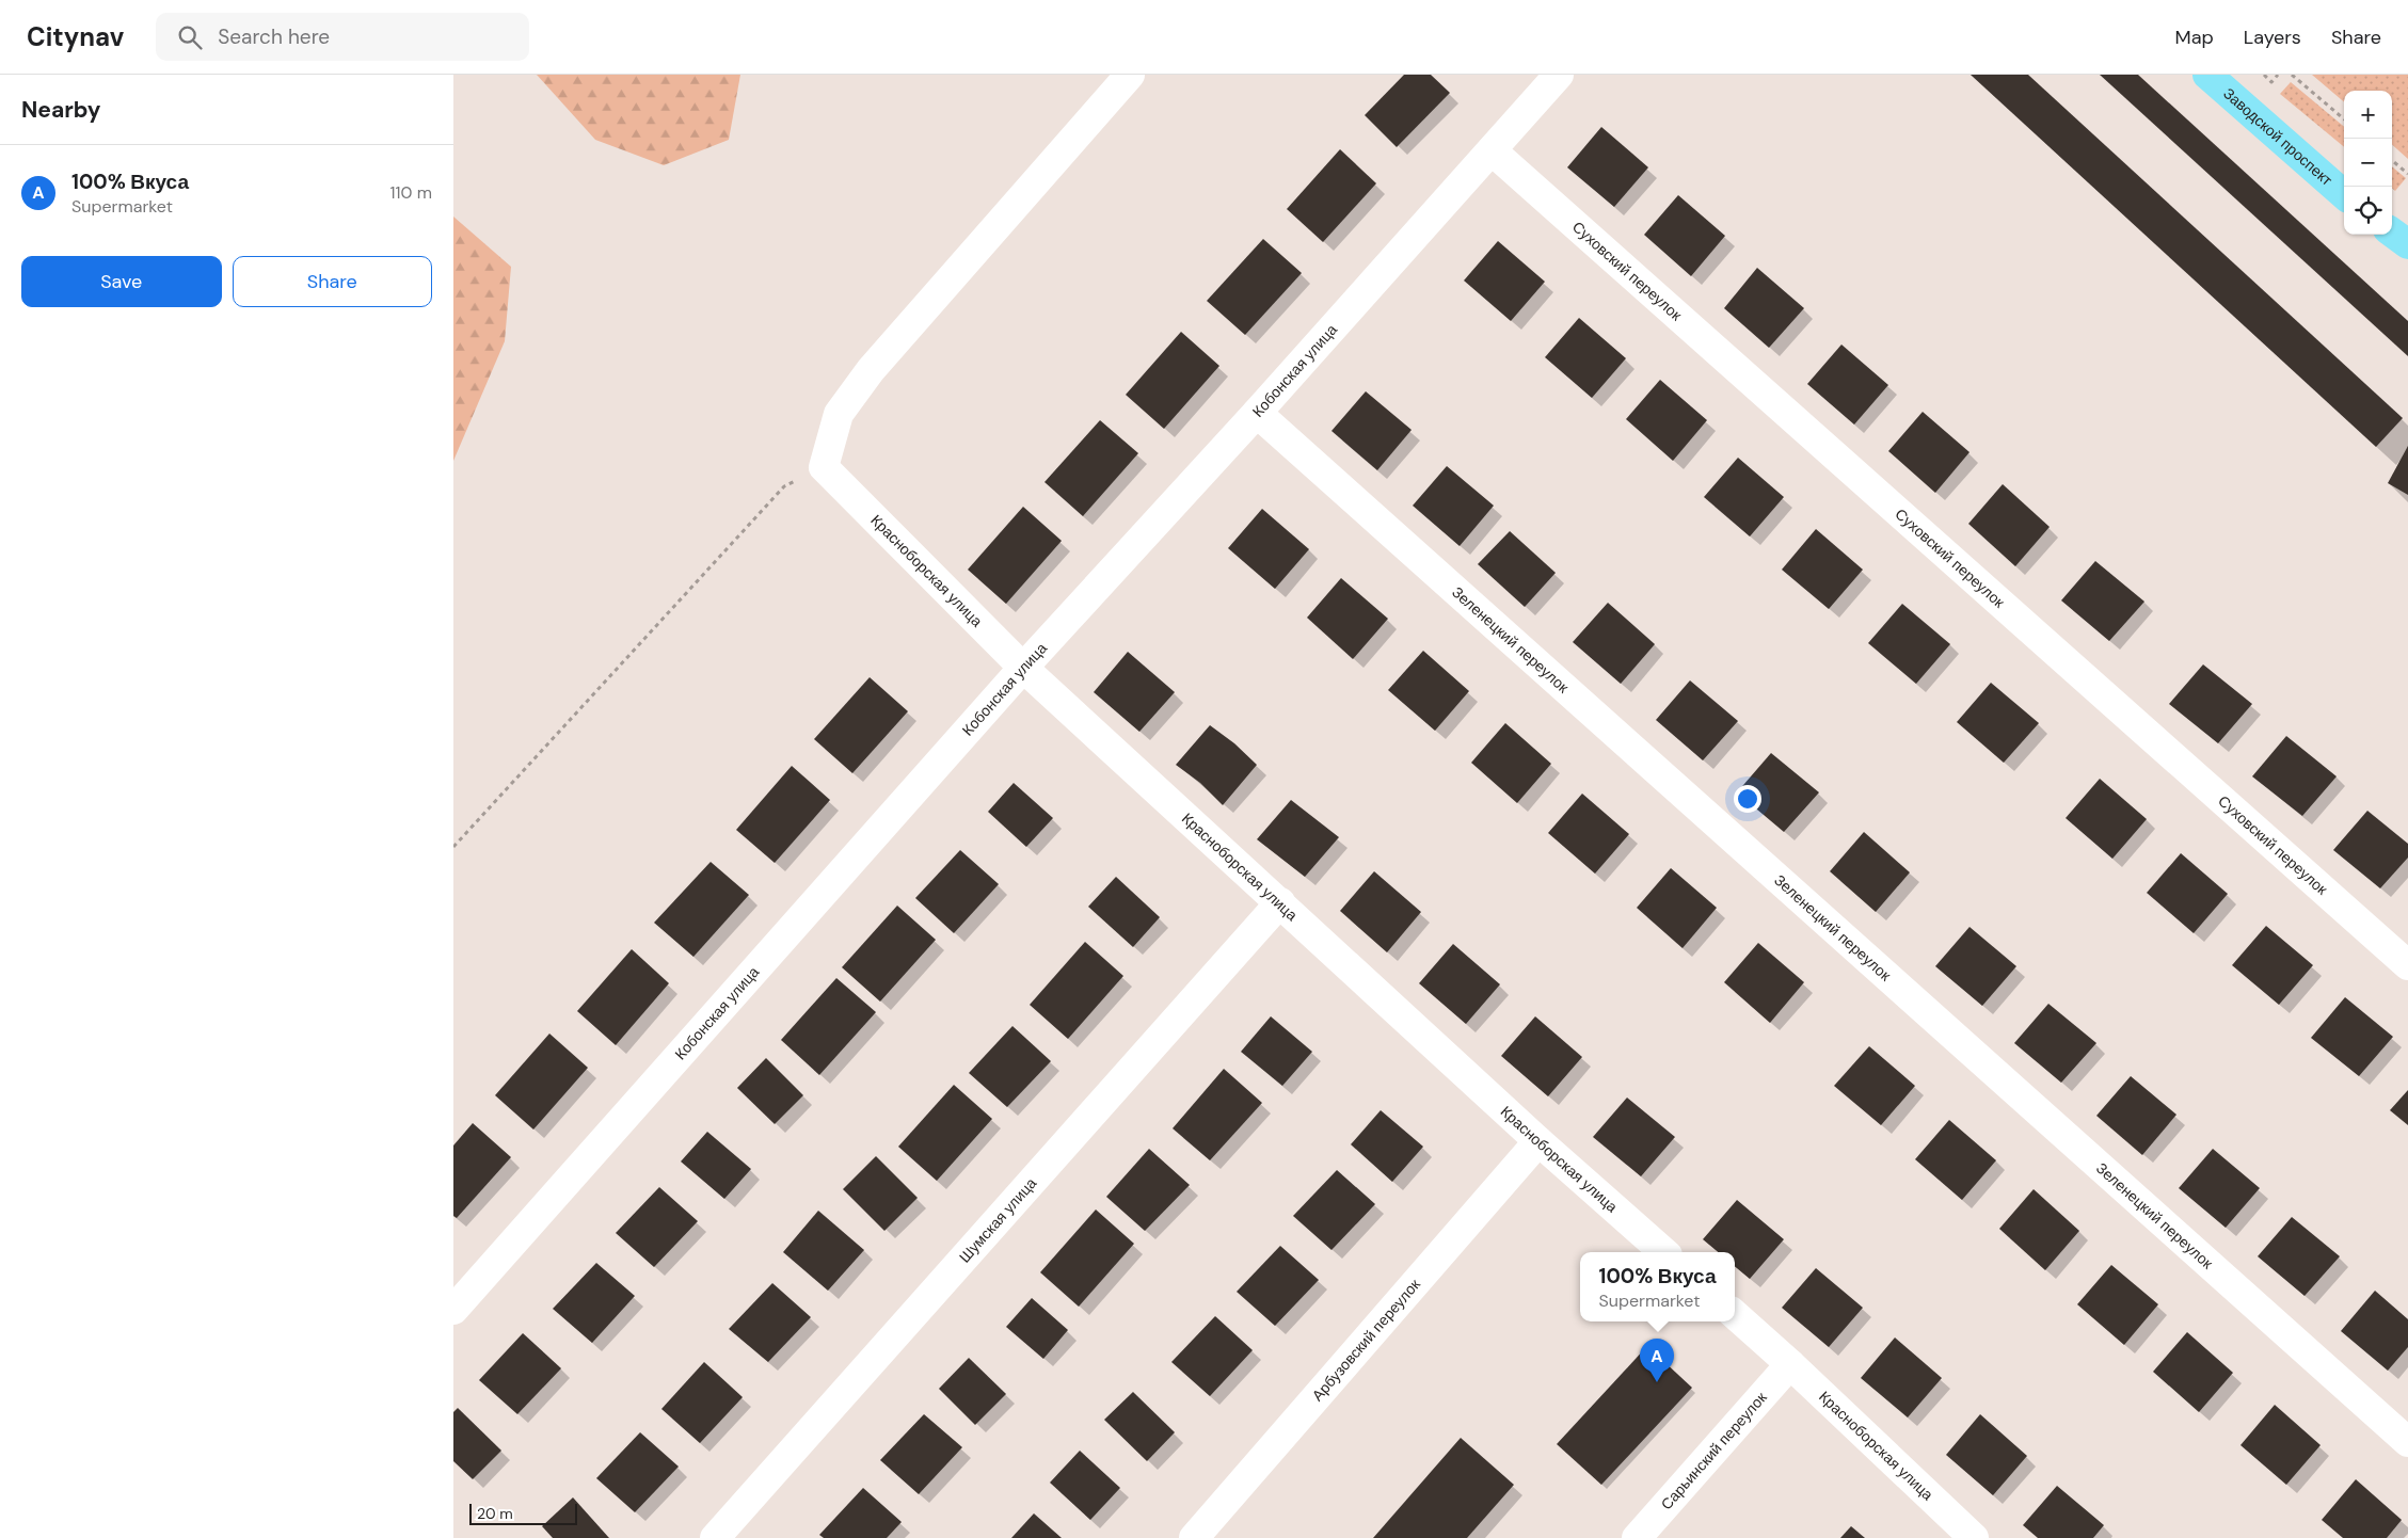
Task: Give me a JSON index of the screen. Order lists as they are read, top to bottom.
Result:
{
  "streets": {
    "main road": ["Заводской проспект"],
    "street": [
      "Суховский переулок",
      "Кобонская улица",
      "Красноборская улица",
      "Зеленецкий переулок",
      "Шумская улица",
      "Арбузовский переулок",
      "Сарьинский переулок"
    ]
  },
  "crossings": [
    ["Суховский переулок", "Кобонская улица"],
    ["Кобонская улица", "Красноборская улица"],
    ["Кобонская улица", "Зеленецкий переулок"],
    ["Красноборская улица", "Шумская улица"],
    ["Красноборская улица", "Арбузовский переулок"],
    ["Красноборская улица", "Сарьинский переулок"]
  ],
  "scale_bar": "20 m",
  "page": {
    "header": "Citynav",
    "search": "Search here",
    "nav": ["Map", "Layers", "Share"],
    "heading": "Nearby",
    "map_buttons": ["+", "−"],
    "list": [
      {
        "mark": "A",
        "name": "100% Вкуса",
        "note": "Supermarket",
        "value": "110 m"
      }
    ],
    "buttons": ["Save", "Share"],
    "popup": ["100% Вкуса", "Supermarket"],
    "pins": "A",
    "scale": "20 m"
  }
}
